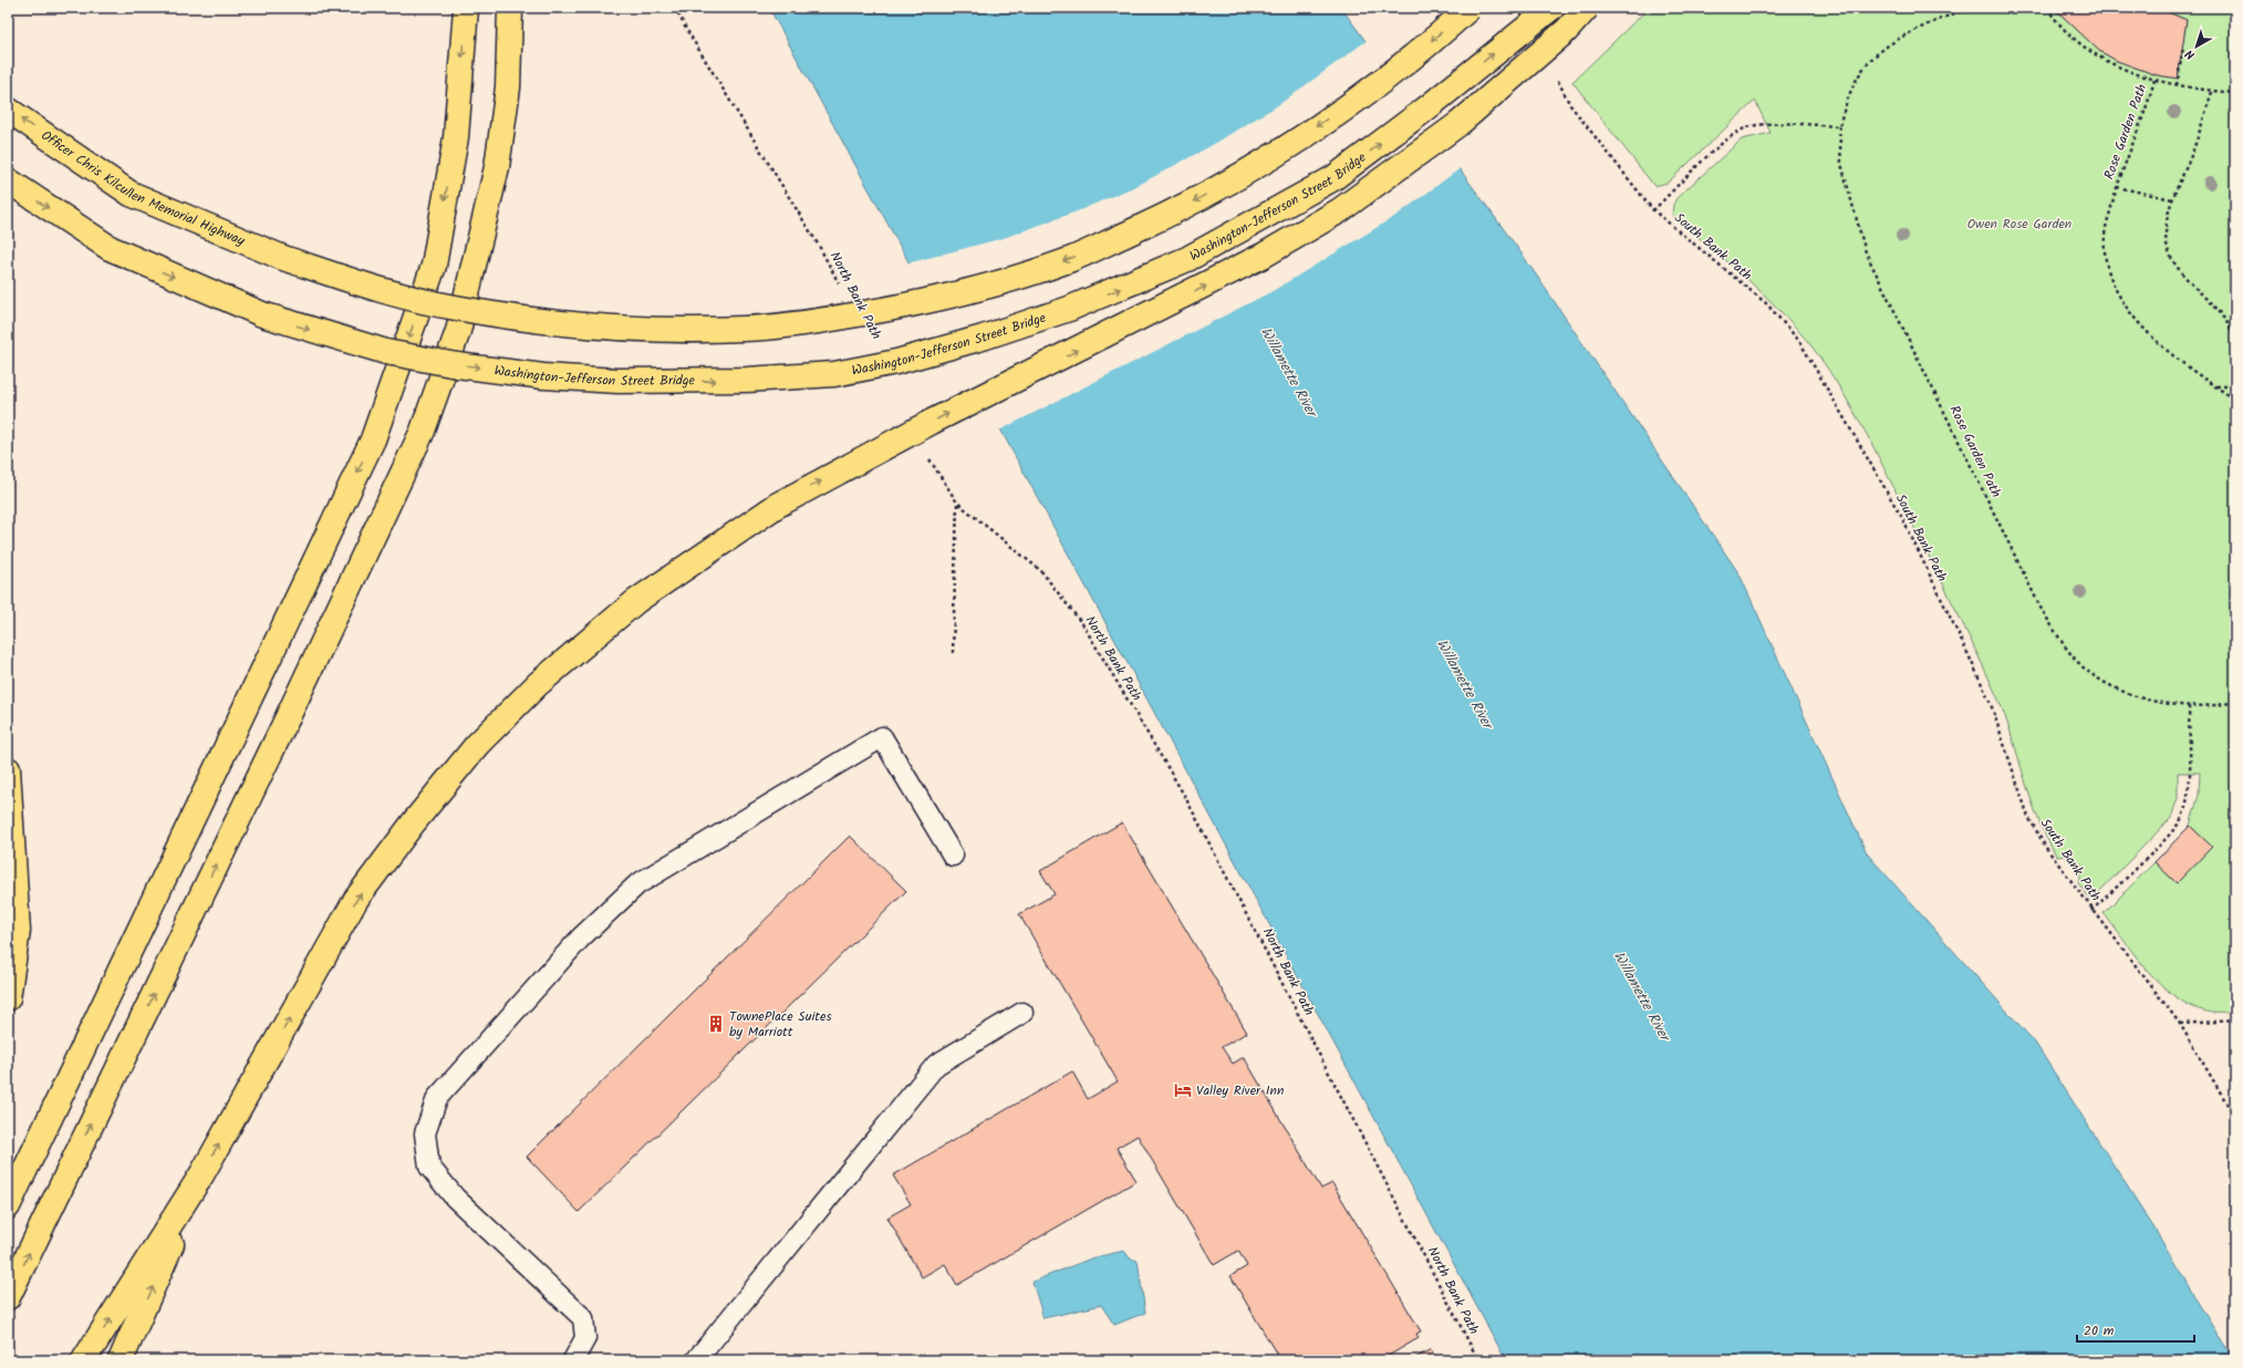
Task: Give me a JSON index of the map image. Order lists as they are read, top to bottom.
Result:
{
  "streets": {
    "highway": ["Officer Chris Kilcullen Memorial Highway", "Washington-Jefferson Street Bridge"],
    "path": ["Rose Garden Path", "South Bank Path", "North Bank Path"]
  },
  "one_way": ["Officer Chris Kilcullen Memorial Highway", "Washington-Jefferson Street Bridge"],
  "water": ["Willamette River"],
  "parks": ["Owen Rose Garden"],
  "places": {
    "building": ["TownePlace Suites by Marriott"],
    "hotel": ["Valley River Inn"]
  },
  "scale_bar": "20 m",
  "north": "bottom left"
}
